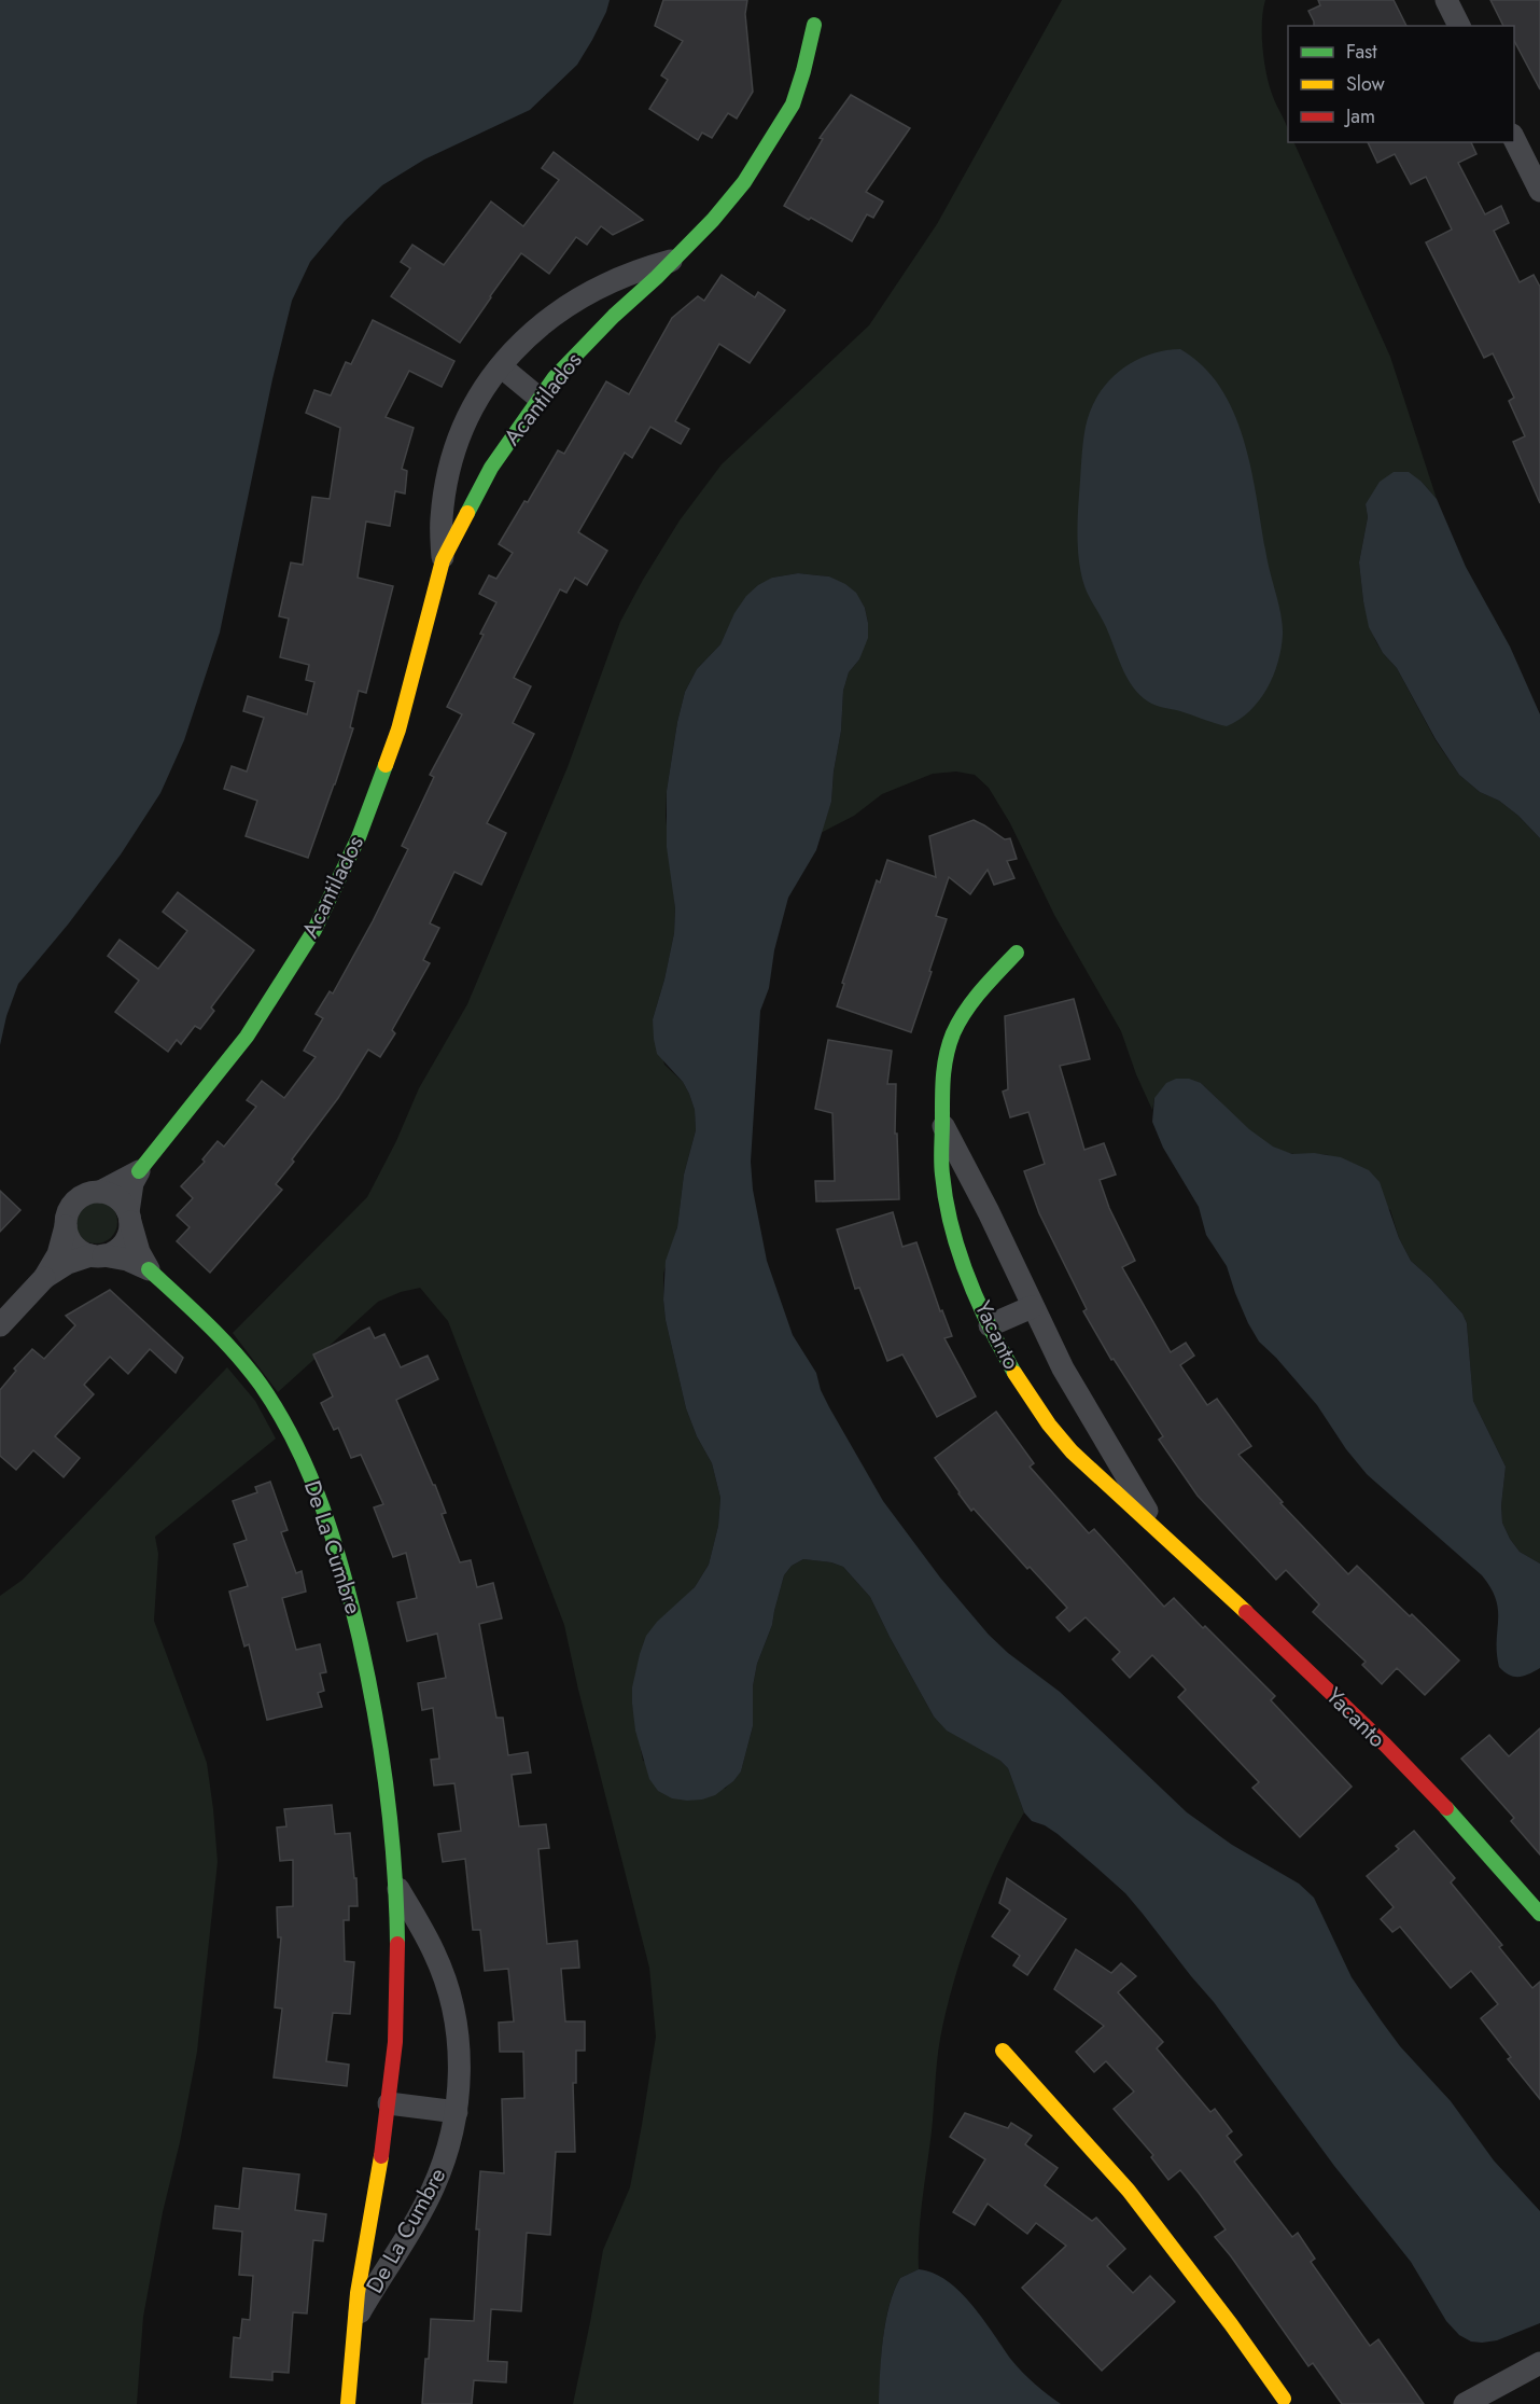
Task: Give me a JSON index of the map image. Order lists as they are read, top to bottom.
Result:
{
  "streets": {
    "street": ["Acantilados", "Yacanto", "De La Cumbre"]
  },
  "legend": ["Fast", "Slow", "Jam"]
}
